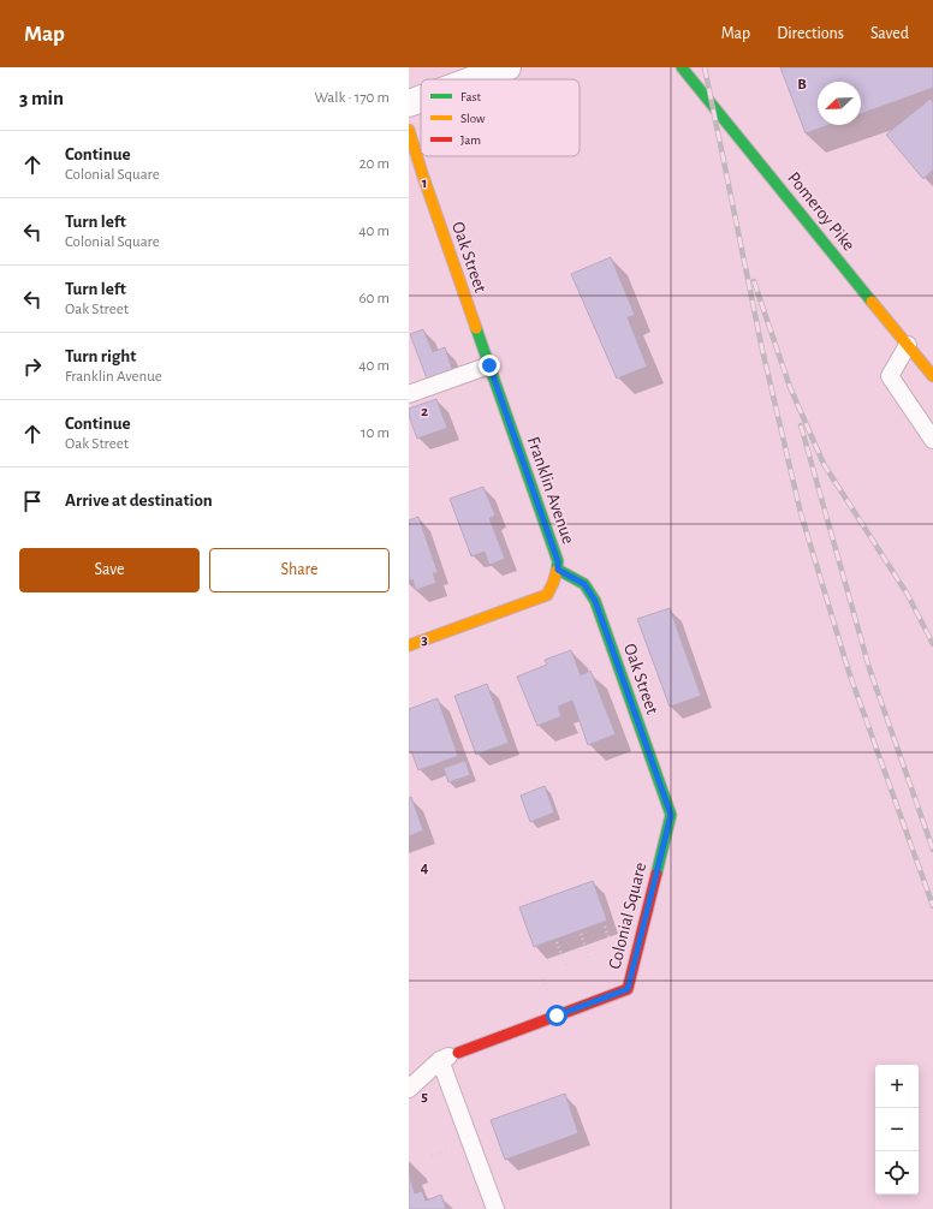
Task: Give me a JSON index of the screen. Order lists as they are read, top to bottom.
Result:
{
  "streets": {
    "street": [
      "Pomeroy Pike",
      "Oak Street",
      "Franklin Avenue",
      "Colonial Square"
    ]
  },
  "crossings": [
    ["Oak Street", "Franklin Avenue"],
    ["Oak Street", "Colonial Square"]
  ],
  "legend": ["Fast", "Slow", "Jam"],
  "north": "bottom left",
  "page": {
    "header": "Map",
    "nav": ["Map", "Directions", "Saved"],
    "heading": ["3 min", "Walk · 170 m"],
    "list": [
      ["Continue", "Colonial Square", "20 m"],
      ["Turn left", "Colonial Square", "40 m"],
      ["Turn left", "Oak Street", "60 m"],
      ["Turn right", "Franklin Avenue", "40 m"],
      ["Continue", "Oak Street", "10 m"],
      "Arrive at destination"
    ],
    "buttons": ["Save", "Share"],
    "map_buttons": ["+", "−"]
  },
  "grid": {
    "columns": ["B"],
    "rows": [
      "1",
      "2",
      "3",
      "4",
      "5"
    ]
  }
}
